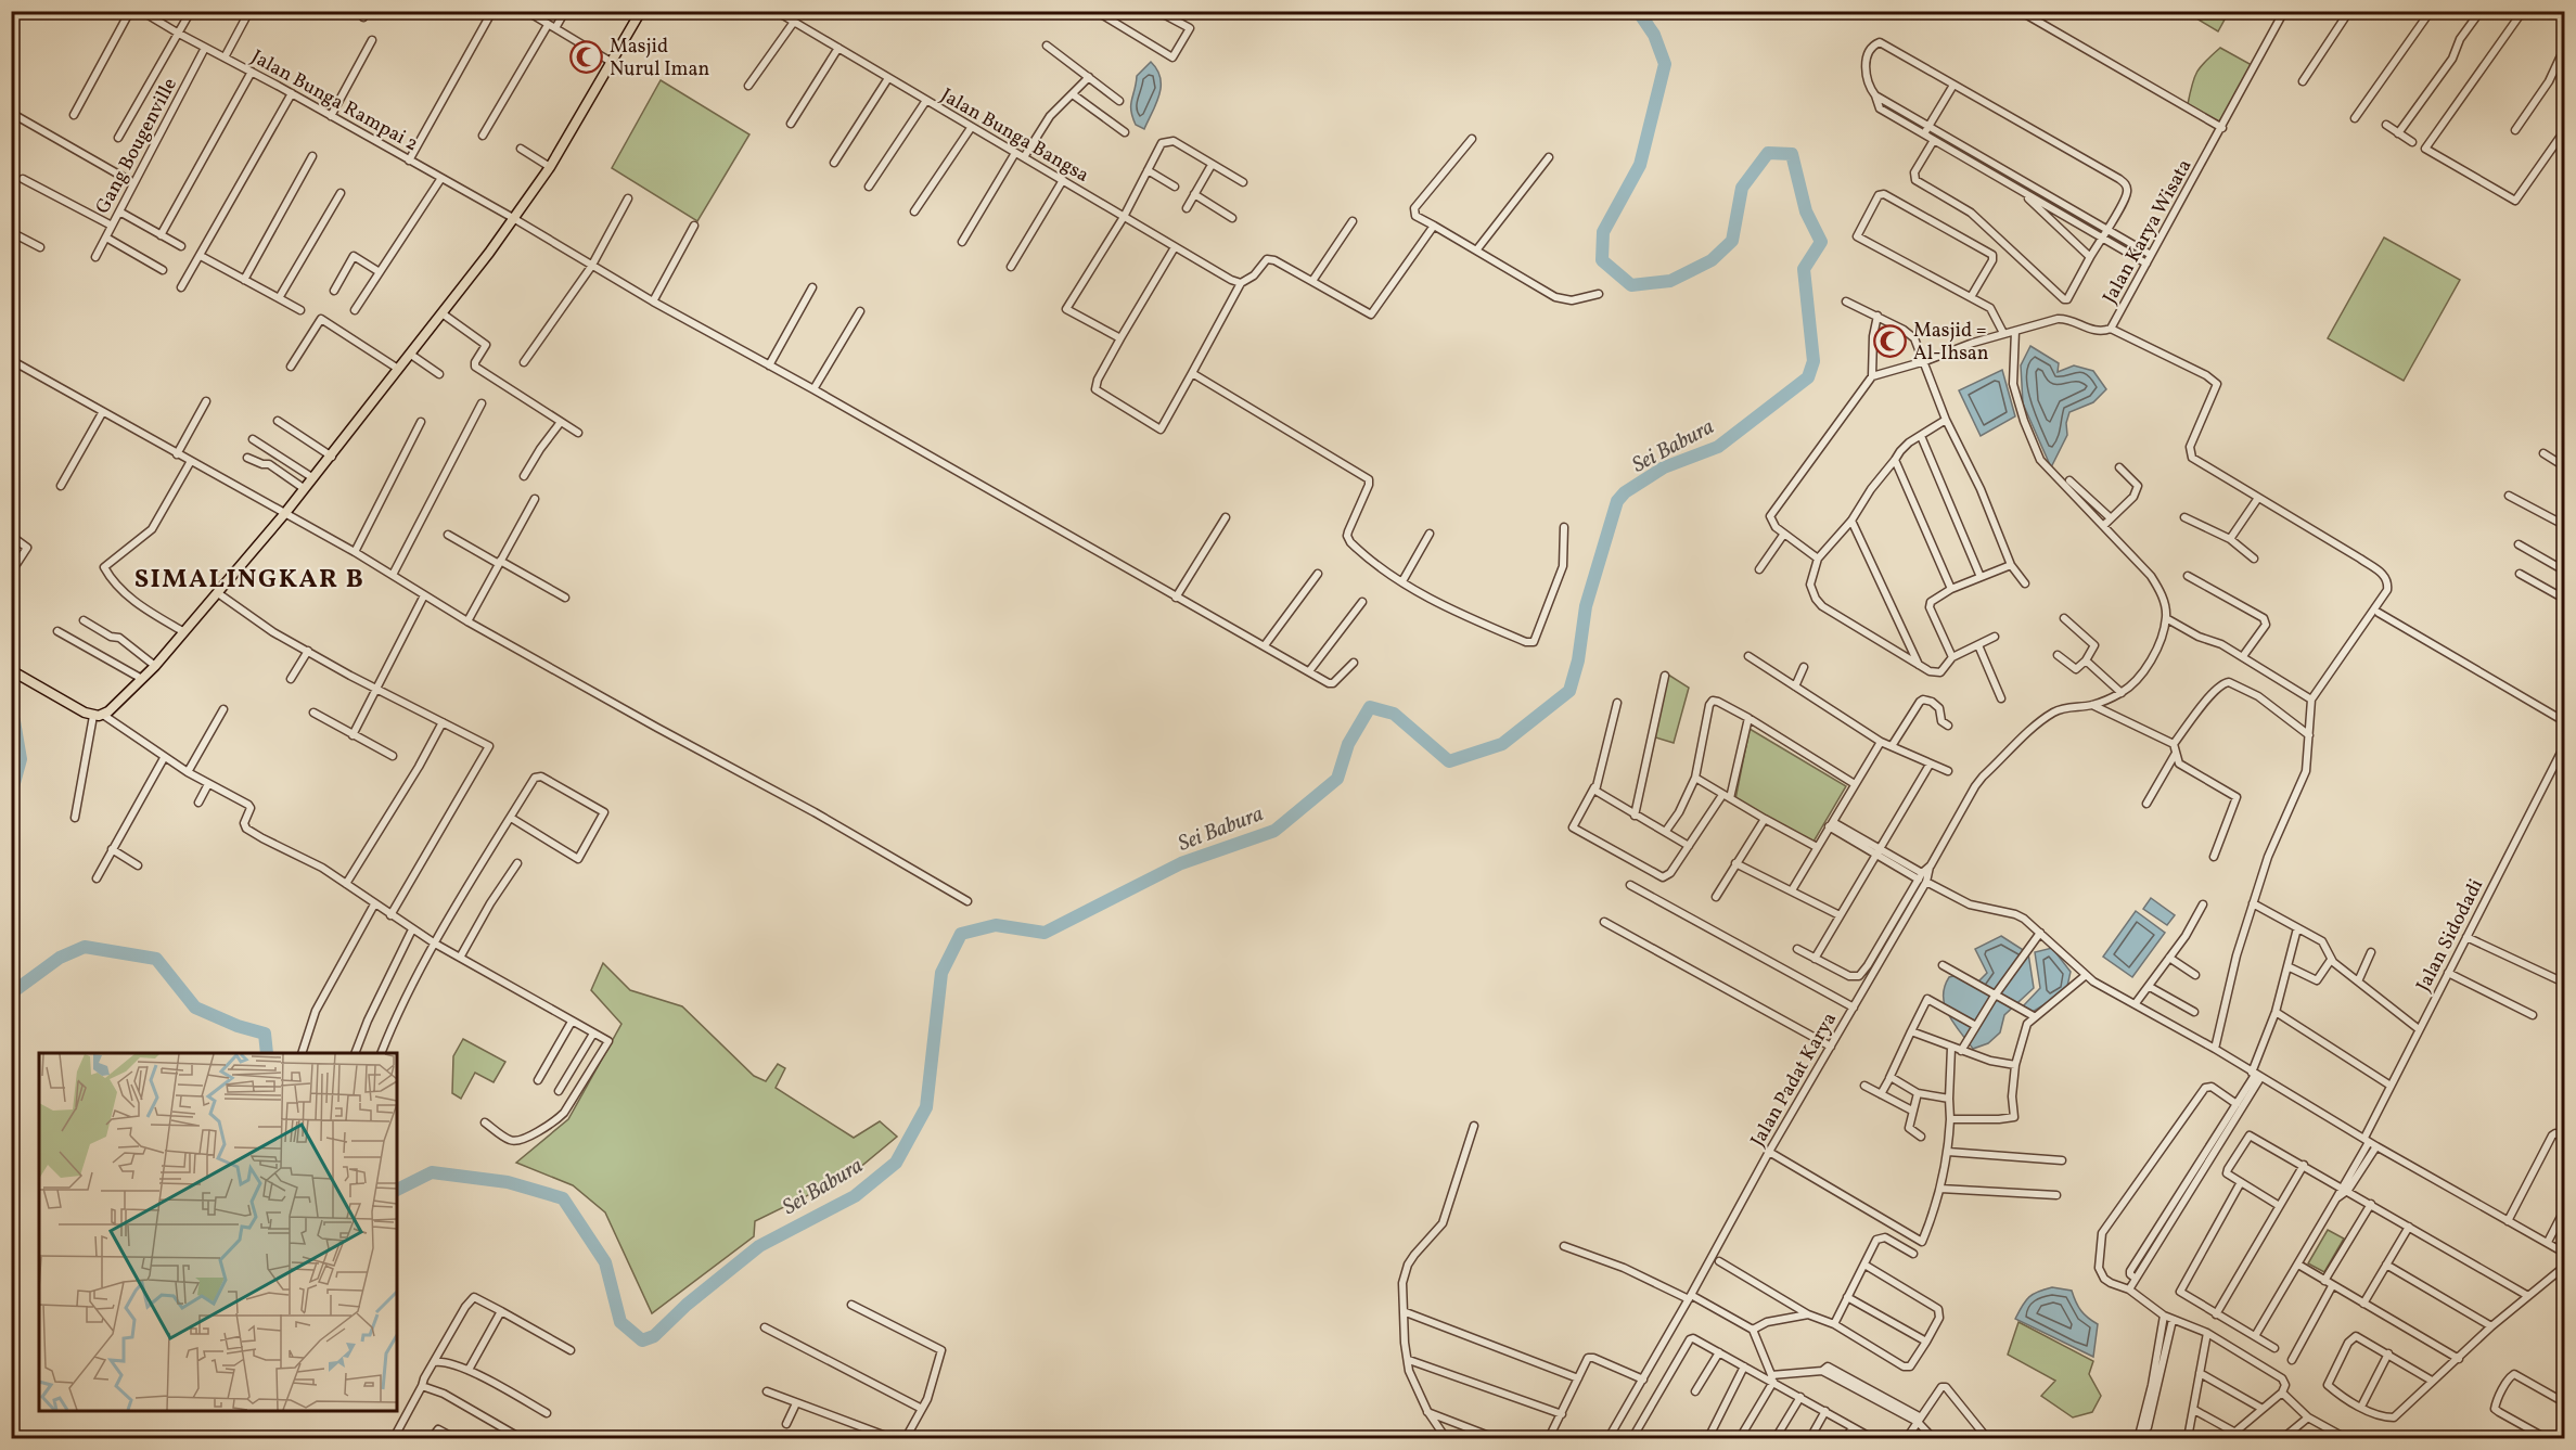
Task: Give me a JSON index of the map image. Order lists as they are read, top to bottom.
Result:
{
  "streets": {
    "street": [
      "Jalan Bunga Rampai 2",
      "Jalan Bunga Bangsa",
      "Gang Bougenville",
      "Jalan Karya Wisata",
      "Jalan Sidodadi",
      "Jalan Padat Karya"
    ]
  },
  "crossings": [
    ["Jalan Bunga Rampai 2", "Gang Bougenville"]
  ],
  "districts": ["SIMALINGKAR B"],
  "water": ["Sei Babura"],
  "places": {
    "mosque": ["Masjid Nurul Iman", "Masjid = Al-Ihsan"]
  }
}
